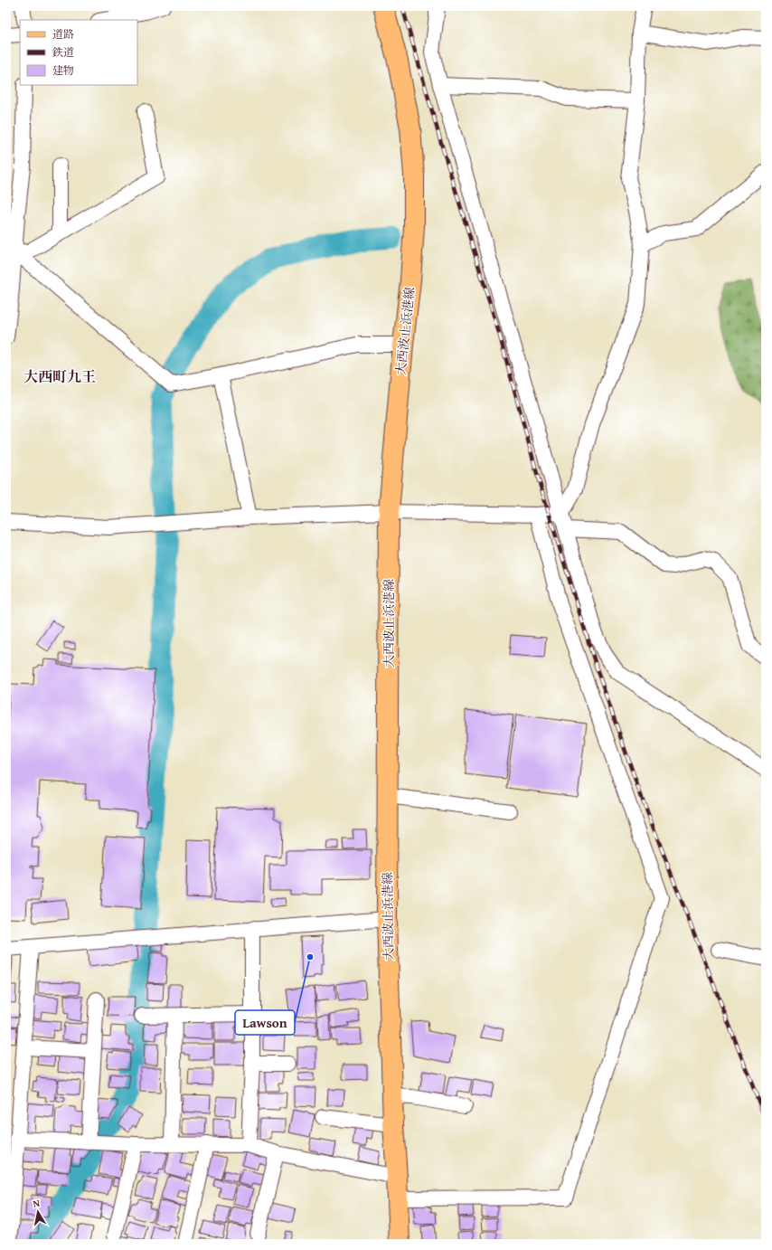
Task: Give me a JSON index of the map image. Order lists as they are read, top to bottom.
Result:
{
  "streets": {
    "main road": ["大西波止浜港線"]
  },
  "districts": ["大西町九王"],
  "places": ["Lawson"],
  "legend": ["道路", "鉄道", "建物"],
  "north": "top"
}
